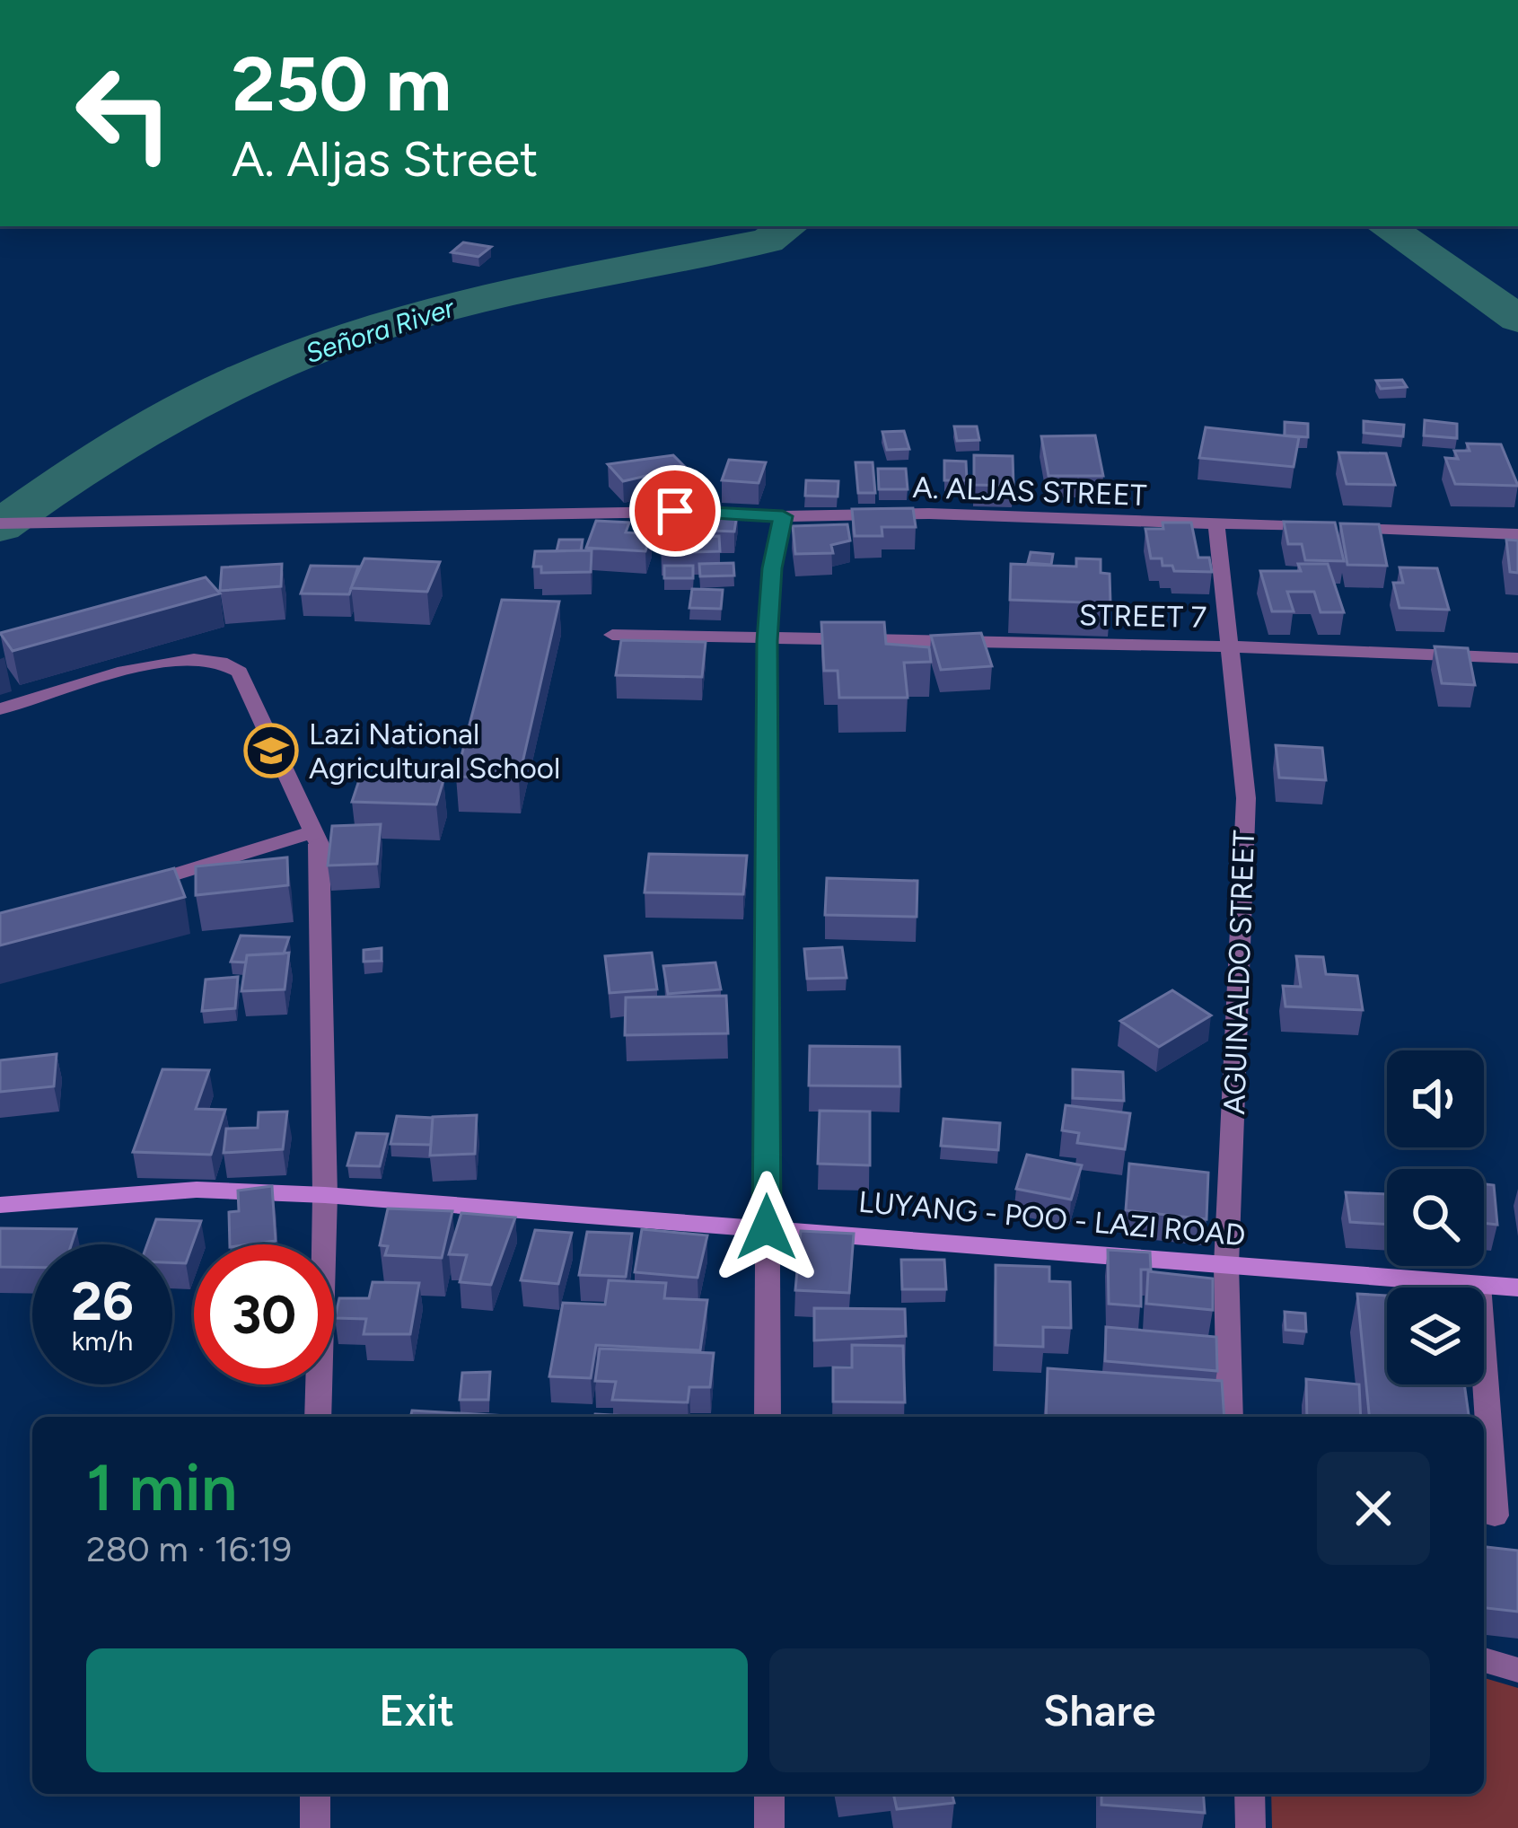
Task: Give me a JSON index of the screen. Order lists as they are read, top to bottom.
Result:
{
  "streets": {
    "main road": ["LUYANG - POO - LAZI ROAD"],
    "street": ["A. ALJAS STREET", "STREET 7", "AGUINALDO STREET"]
  },
  "crossings": [
    ["A. ALJAS STREET", "AGUINALDO STREET"],
    ["STREET 7", "AGUINALDO STREET"],
    ["AGUINALDO STREET", "LUYANG - POO - LAZI ROAD"]
  ],
  "water": ["Señora River"],
  "places": {
    "school or university": ["Lazi National Agricultural School"]
  },
  "page": {
    "turn": ["250 m", "A. Aljas Street"],
    "speed": "26 km/h",
    "limit": "30",
    "heading": ["1 min", "280 m · 16:19"],
    "buttons": ["Exit", "Share"]
  }
}
